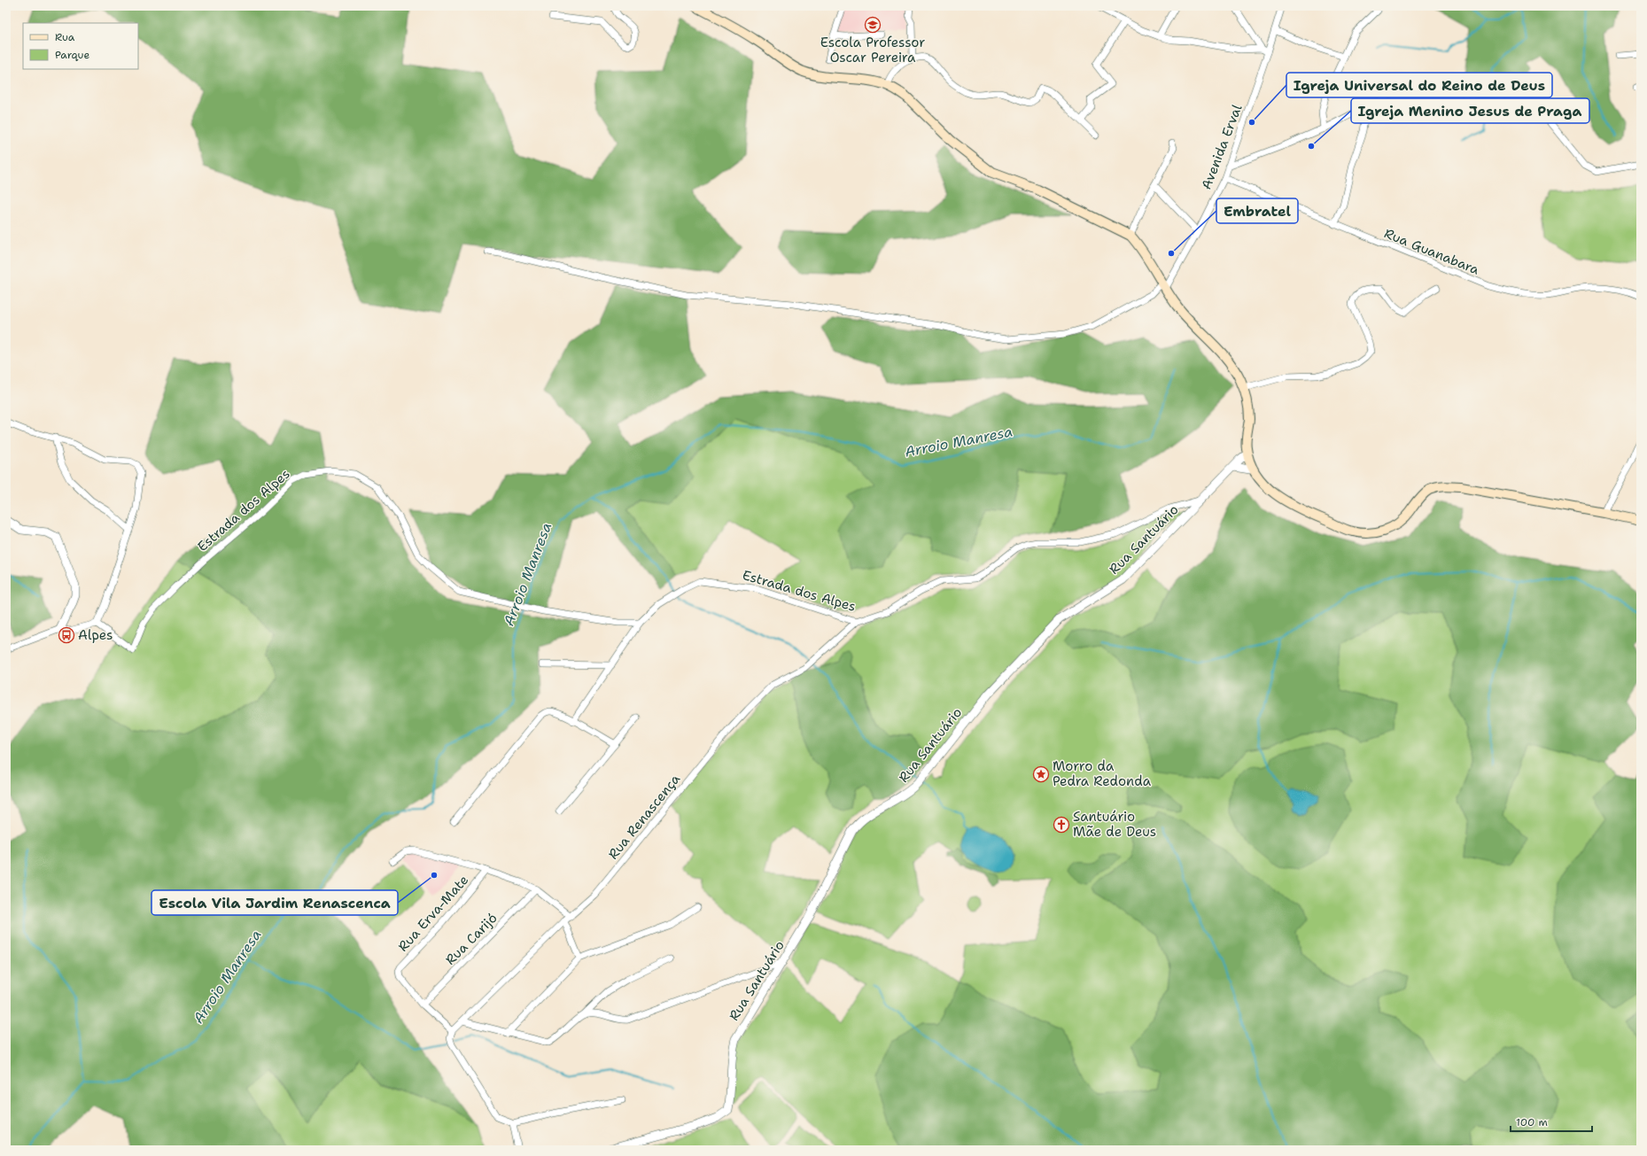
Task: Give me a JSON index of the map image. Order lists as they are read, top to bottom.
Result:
{
  "streets": {
    "street": [
      "Avenida Erval",
      "Rua Guanabara",
      "Estrada dos Alpes",
      "Rua Santuário",
      "Rua Renascença",
      "Rua Erva-Mate",
      "Rua Carijó"
    ]
  },
  "crossings": [
    ["Avenida Erval", "Rua Guanabara"],
    ["Estrada dos Alpes", "Rua Santuário"],
    ["Estrada dos Alpes", "Rua Renascença"],
    ["Rua Erva-Mate", "Rua Carijó"]
  ],
  "water": ["Arroio Manresa"],
  "places": {
    "school or university": ["Escola Professor Oscar Pereira"],
    "other": [
      "Igreja Universal do Reino de Deus",
      "Igreja Menino Jesus de Praga",
      "Embratel",
      "Escola Vila Jardim Renascenca"
    ],
    "bus stop": ["Alpes"],
    "place": ["Morro da Pedra Redonda"],
    "church": ["Santuário Mãe de Deus"]
  },
  "legend": ["Rua", "Parque"],
  "scale_bar": "100 m"
}
